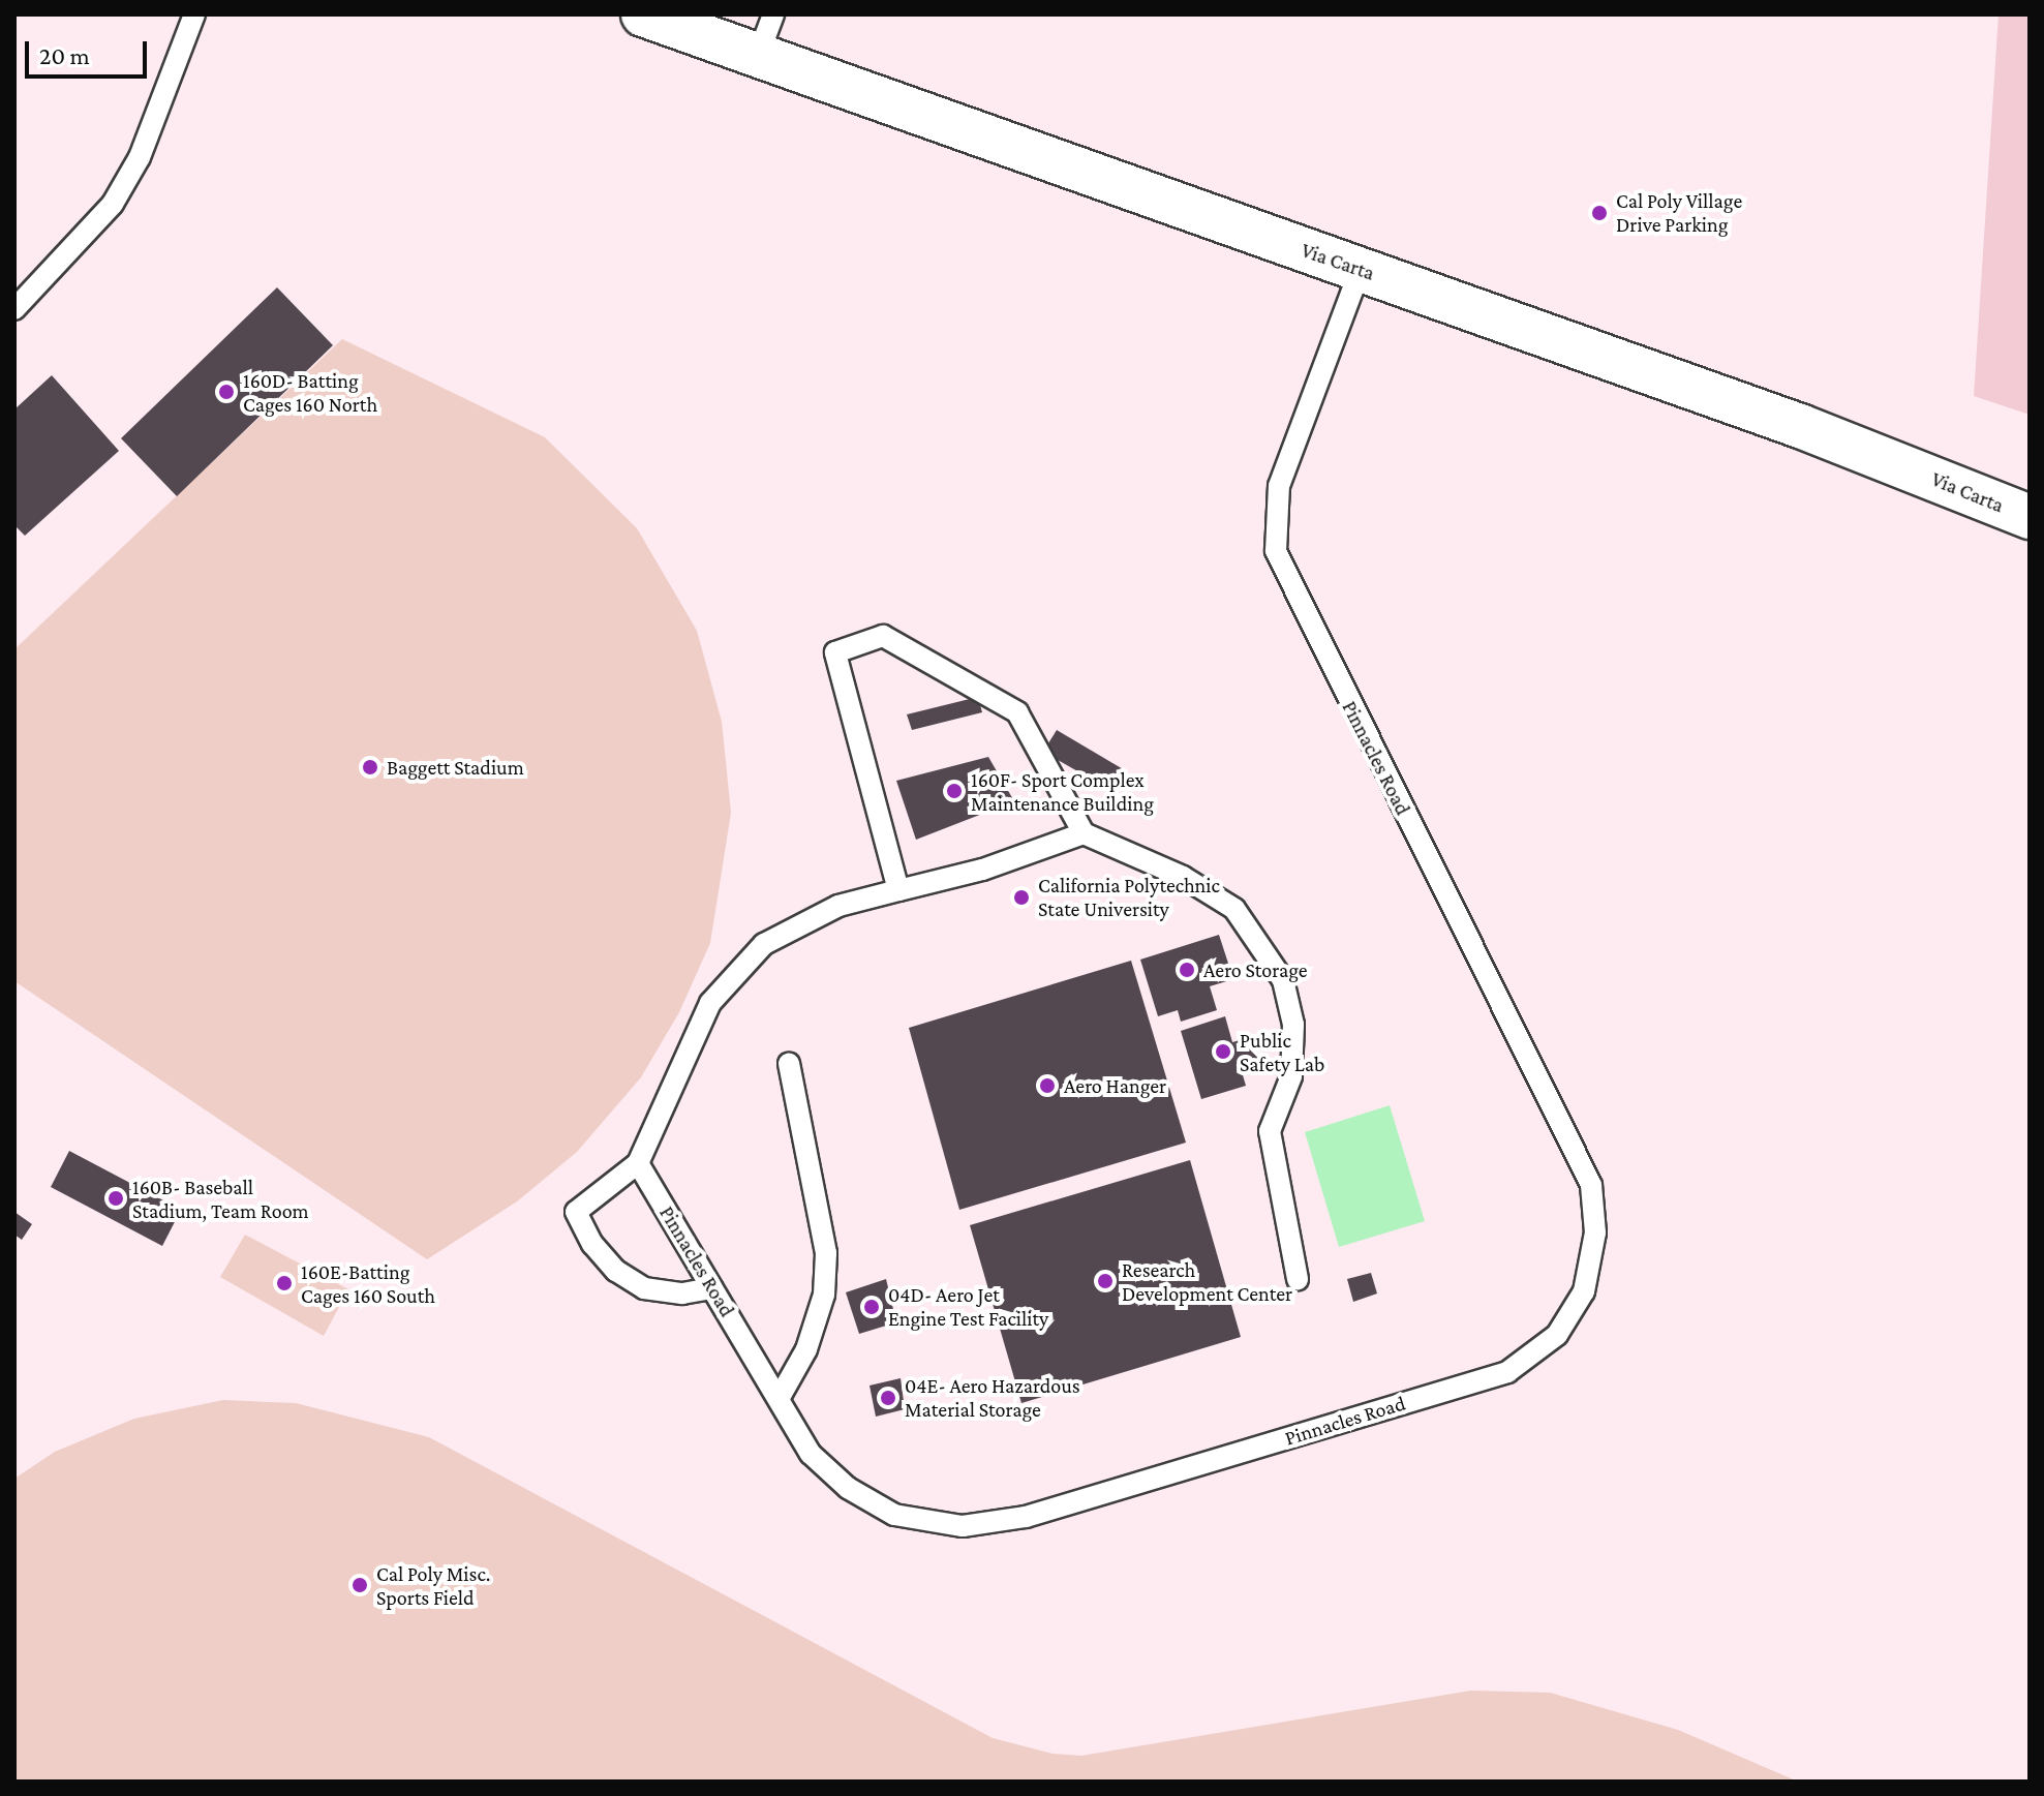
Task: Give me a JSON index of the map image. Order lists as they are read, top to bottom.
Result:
{
  "streets": {
    "street": ["Via Carta"],
    "lane": ["Pinnacles Road"]
  },
  "crossings": [
    ["Via Carta", "Pinnacles Road"]
  ],
  "places": [
    "Cal Poly Village Drive Parking",
    "160D- Batting Cages 160 North",
    "Baggett Stadium",
    "160F- Sport Complex Maintenance Building",
    "California Polytechnic State University",
    "Aero Storage",
    "Public Safety Lab",
    "Aero Hanger",
    "160B- Baseball Stadium, Team Room",
    "Research Development Center",
    "160E-Batting Cages 160 South",
    "04D- Aero Jet Engine Test Facility",
    "04E- Aero Hazardous Material Storage",
    "Cal Poly Misc. Sports Field"
  ],
  "scale_bar": "20 m"
}
